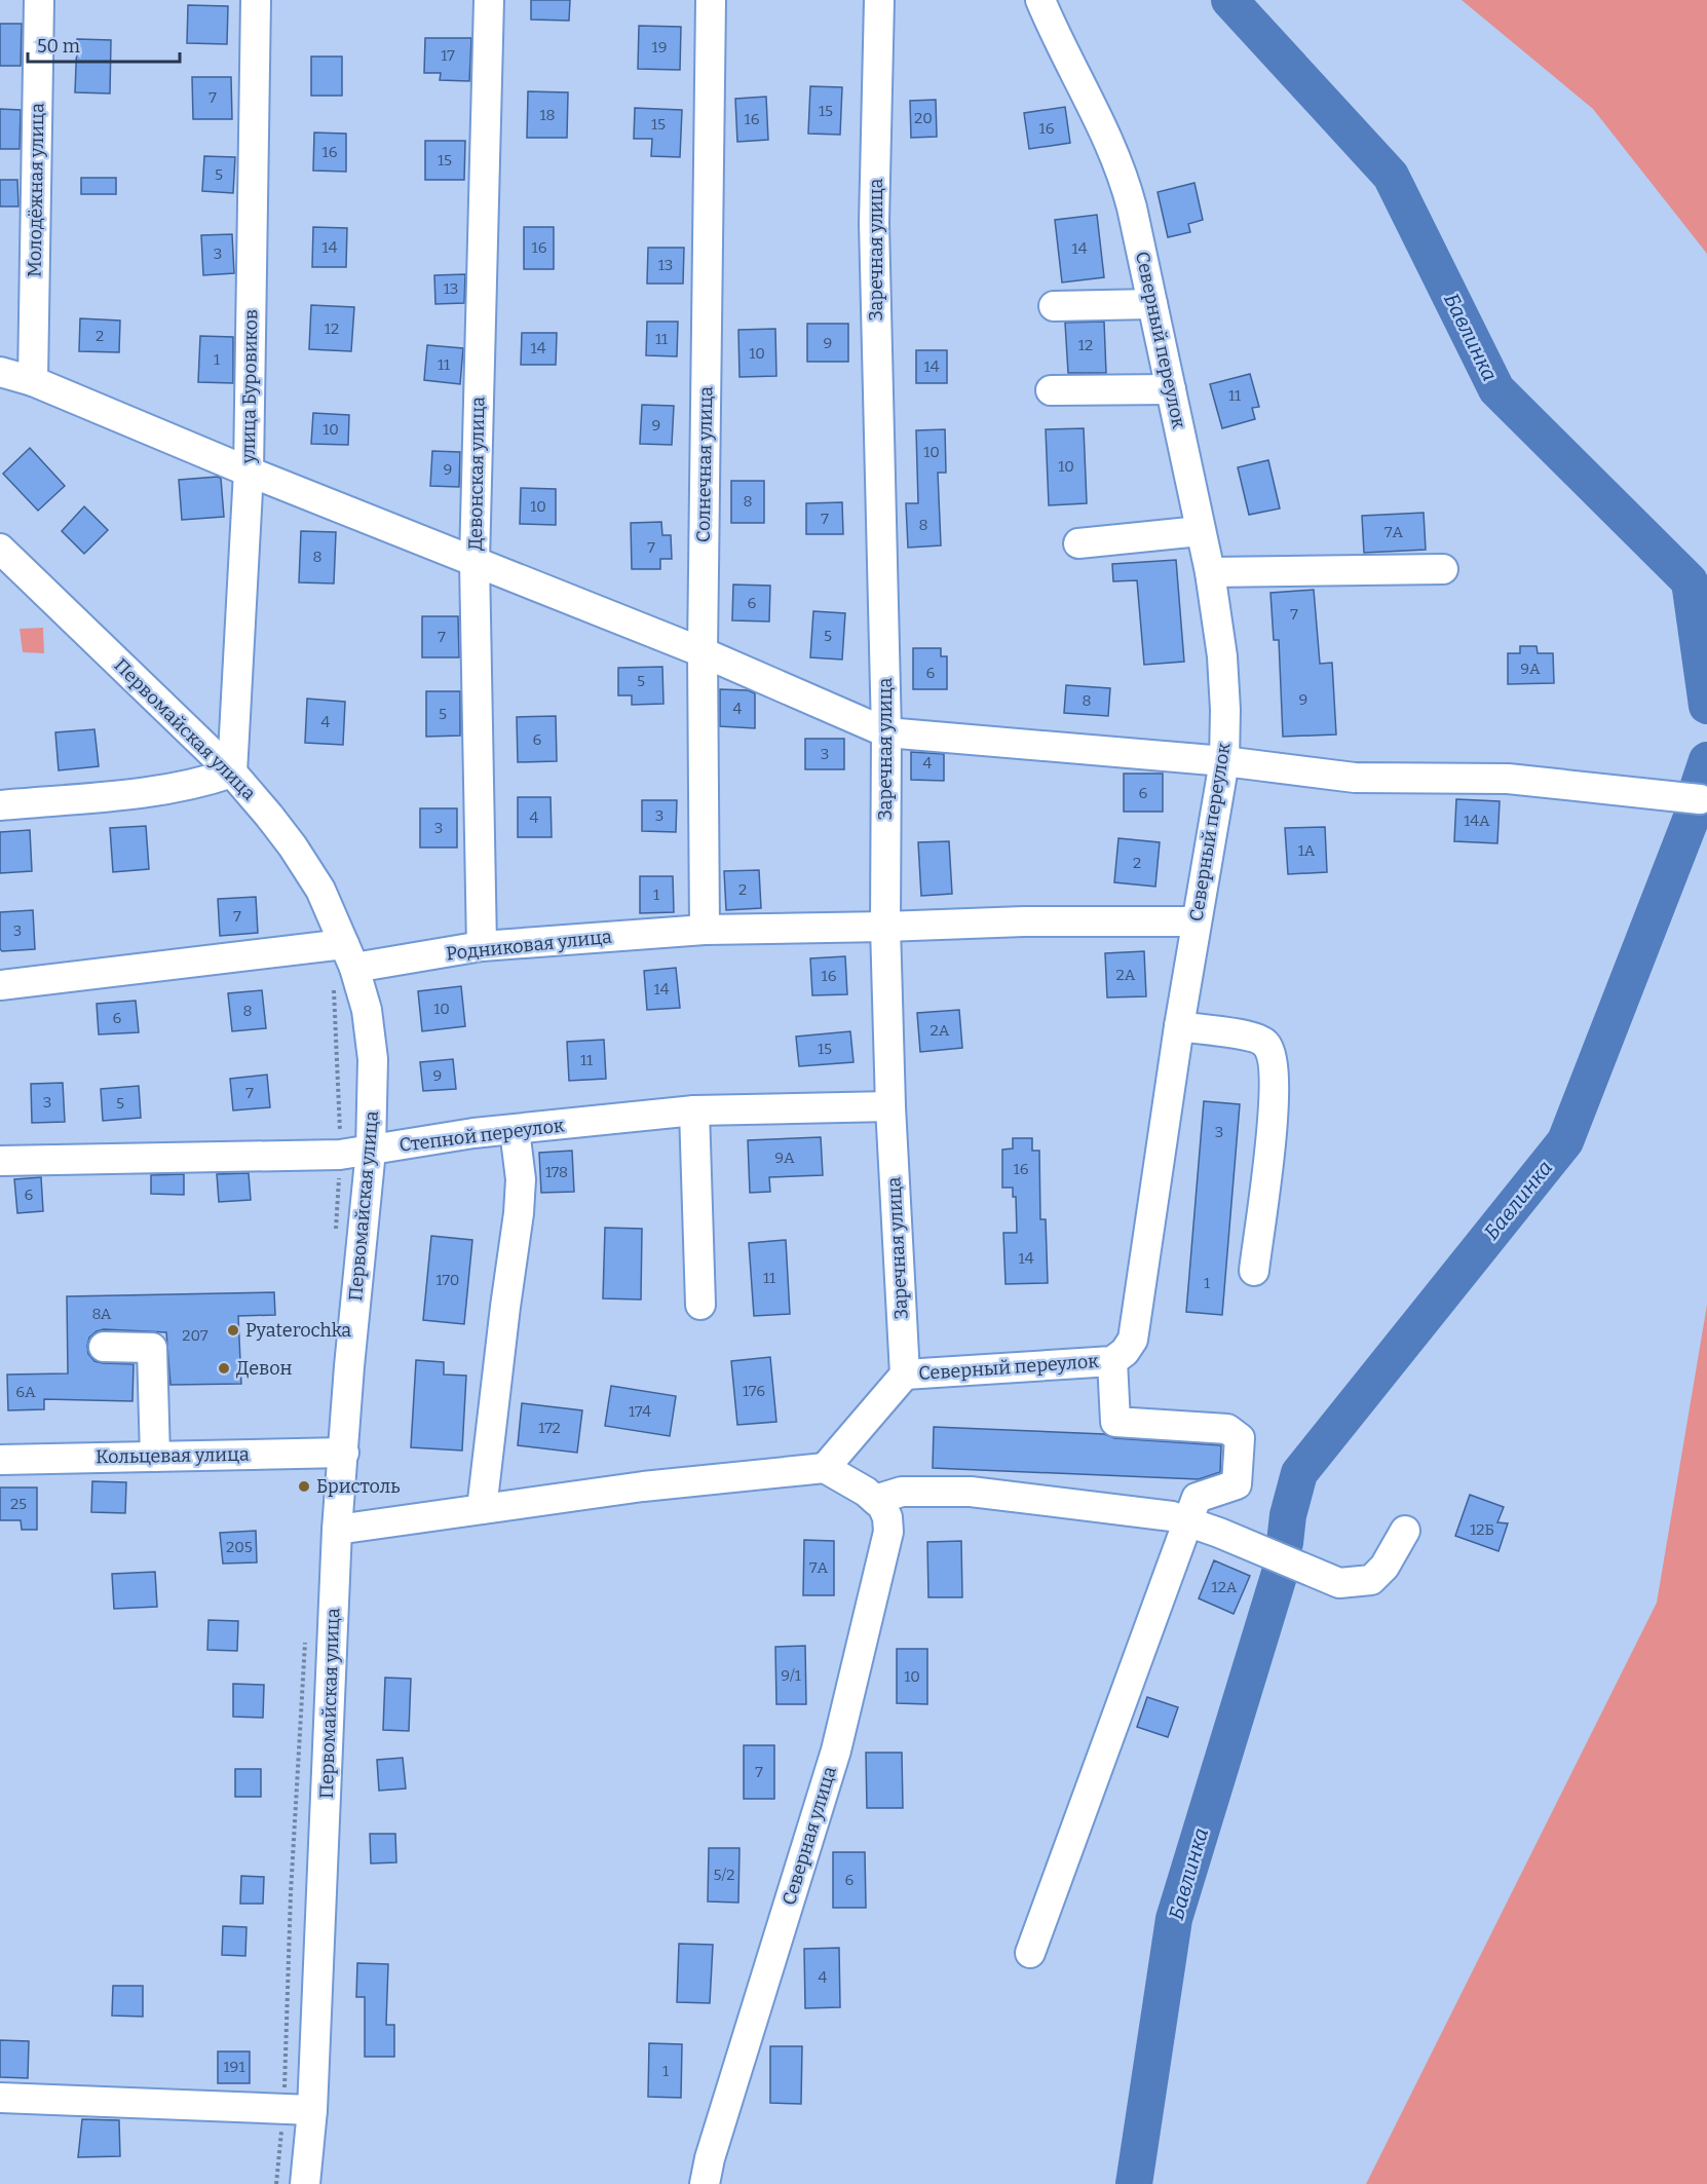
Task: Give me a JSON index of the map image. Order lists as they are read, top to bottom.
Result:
{
  "streets": {
    "street": [
      "Молодёжная улица",
      "Заречная улица",
      "Северный переулок",
      "улица Буровиков",
      "Солнечная улица",
      "Девонская улица",
      "Первомайская улица",
      "Родниковая улица",
      "Степной переулок",
      "Кольцевая улица",
      "Северная улица"
    ]
  },
  "crossings": [
    ["Заречная улица", "Северный переулок"],
    ["Заречная улица", "Родниковая улица"],
    ["Заречная улица", "Степной переулок"],
    ["Северный переулок", "Родниковая улица"],
    ["улица Буровиков", "Первомайская улица"],
    ["Солнечная улица", "Родниковая улица"],
    ["Девонская улица", "Родниковая улица"],
    ["Первомайская улица", "Родниковая улица"],
    ["Первомайская улица", "Степной переулок"],
    ["Первомайская улица", "Кольцевая улица"]
  ],
  "water": ["Бавлинка"],
  "places": ["Pyaterochka", "Девон", "Бристоль"],
  "house_numbers": [
    "19",
    "17",
    "7",
    "15",
    "18",
    "20",
    "16",
    "15",
    "16",
    "16",
    "15",
    "5",
    "14",
    "16",
    "14",
    "3",
    "13",
    "13",
    "12",
    "2",
    "11",
    "9",
    "12",
    "14",
    "10",
    "1",
    "11",
    "14",
    "11",
    "9",
    "10",
    "10",
    "10",
    "9",
    "8",
    "10",
    "7",
    "8",
    "7А",
    "7",
    "8",
    "6",
    "7",
    "5",
    "7",
    "9А",
    "6",
    "5",
    "9",
    "8",
    "4",
    "5",
    "4",
    "6",
    "3",
    "4",
    "6",
    "3",
    "4",
    "14А",
    "3",
    "1А",
    "2",
    "2",
    "1",
    "7",
    "3",
    "2А",
    "16",
    "14",
    "10",
    "8",
    "6",
    "2А",
    "15",
    "11",
    "9",
    "7",
    "3",
    "5",
    "3",
    "9А",
    "16",
    "178",
    "6",
    "14",
    "11",
    "170",
    "1",
    "8А",
    "207",
    "176",
    "6А",
    "174",
    "172",
    "25",
    "12Б",
    "205",
    "7А",
    "12А",
    "9/1",
    "10",
    "7",
    "5/2",
    "6",
    "4",
    "191",
    "1"
  ],
  "scale_bar": "50 m"
}
